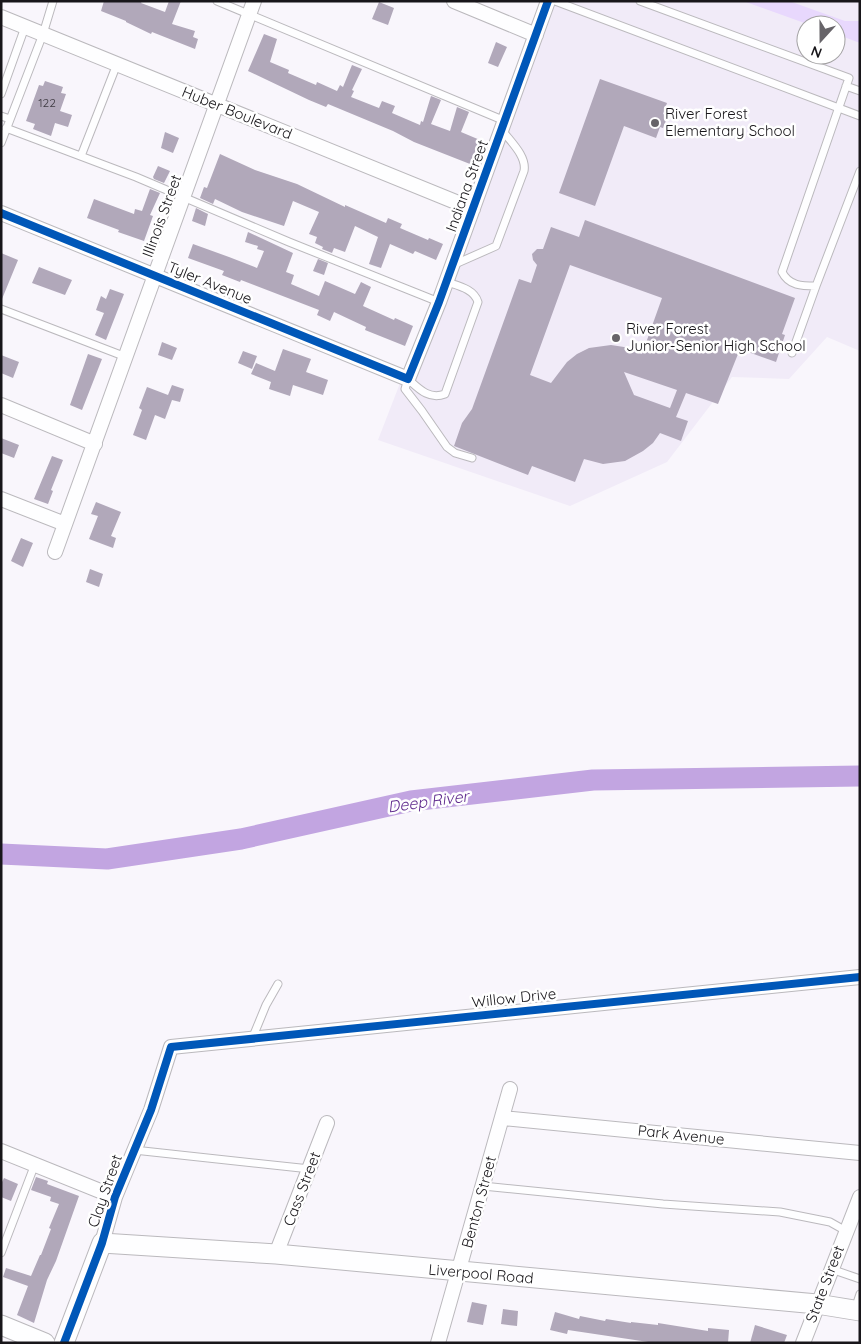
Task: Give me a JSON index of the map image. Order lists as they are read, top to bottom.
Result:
{
  "streets": {
    "street": [
      "Huber Boulevard",
      "Indiana Street",
      "Illinois Street",
      "Tyler Avenue",
      "Willow Drive",
      "Park Avenue",
      "Cass Street",
      "Clay Street",
      "Benton Street",
      "Liverpool Road",
      "State Street"
    ]
  },
  "crossings": [
    ["Huber Boulevard", "Indiana Street"],
    ["Huber Boulevard", "Illinois Street"],
    ["Indiana Street", "Tyler Avenue"],
    ["Illinois Street", "Tyler Avenue"],
    ["Willow Drive", "Clay Street"],
    ["Park Avenue", "Benton Street"],
    ["Cass Street", "Liverpool Road"],
    ["Clay Street", "Liverpool Road"],
    ["Benton Street", "Liverpool Road"],
    ["Liverpool Road", "State Street"]
  ],
  "water": ["Deep River"],
  "places": ["River Forest Elementary School", "River Forest Junior-Senior High School"],
  "house_numbers": ["122"],
  "north": "bottom"
}
